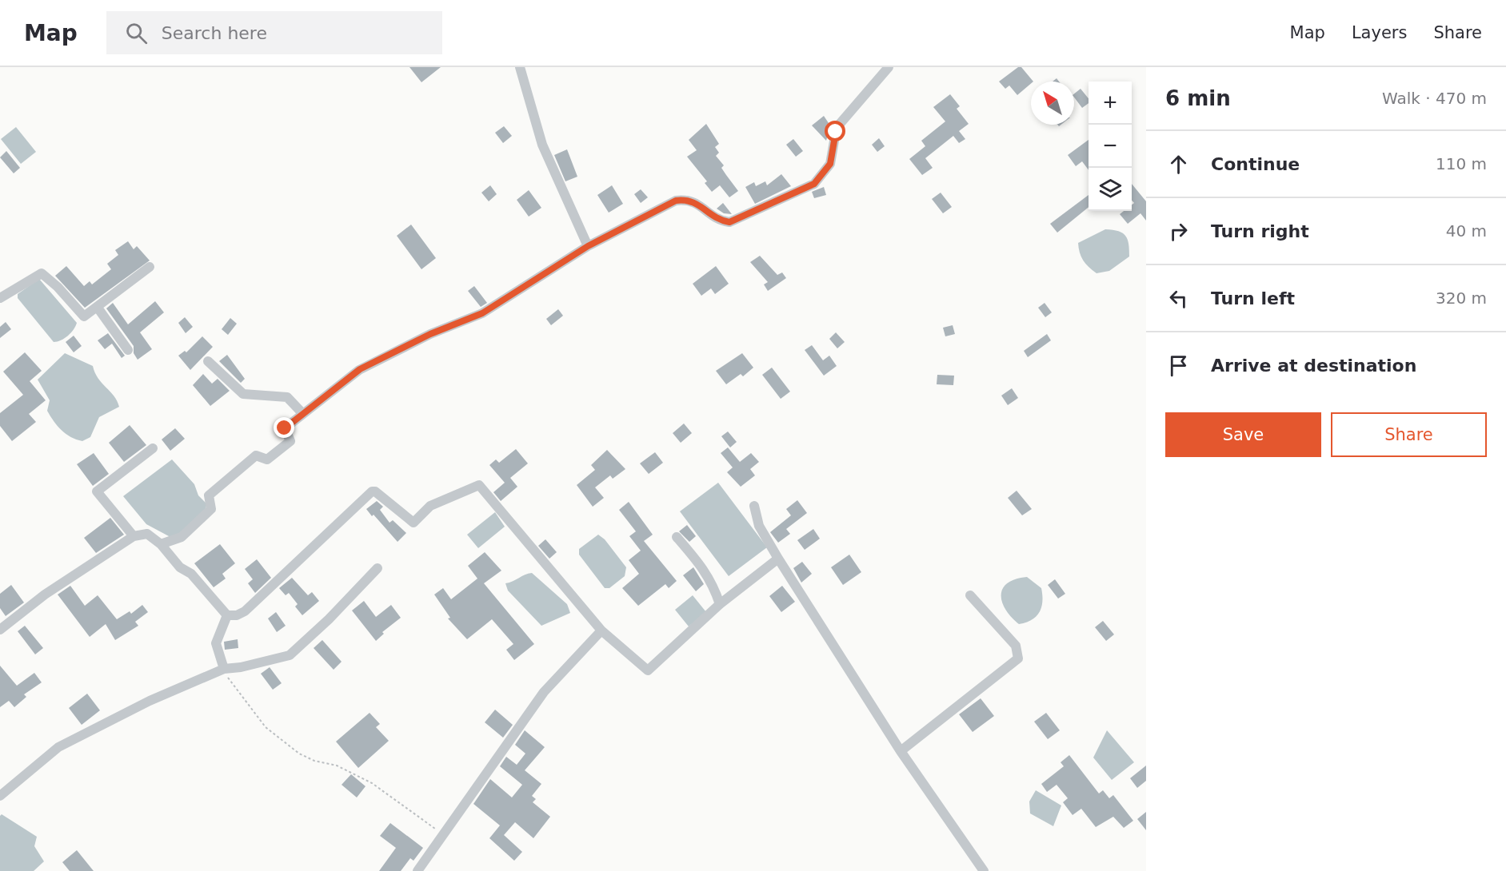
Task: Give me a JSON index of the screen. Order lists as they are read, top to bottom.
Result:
{
  "north": "top left",
  "page": {
    "header": "Map",
    "search": "Search here",
    "nav": ["Map", "Layers", "Share"],
    "heading": ["6 min", "Walk · 470 m"],
    "map_buttons": ["+", "−"],
    "list": [
      ["Continue", "110 m"],
      ["Turn right", "40 m"],
      ["Turn left", "320 m"],
      "Arrive at destination"
    ],
    "buttons": ["Save", "Share"]
  }
}
